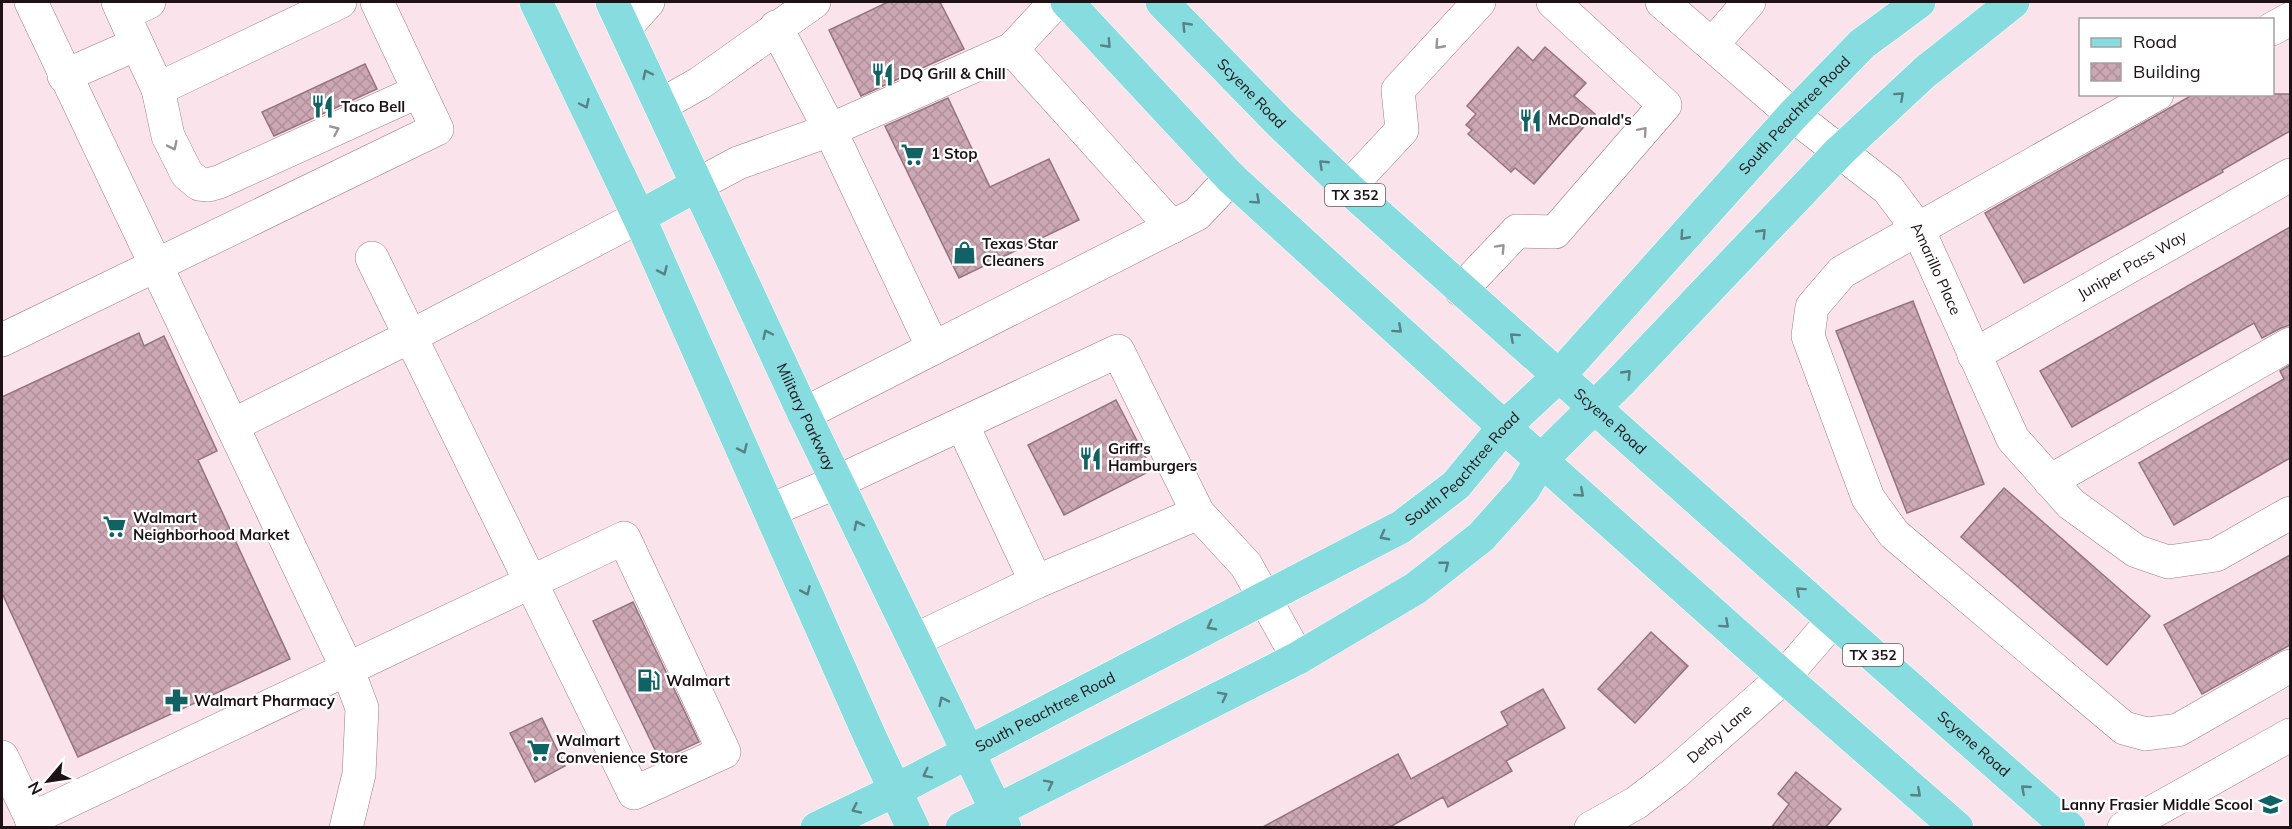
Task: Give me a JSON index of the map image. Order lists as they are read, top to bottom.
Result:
{
  "streets": {
    "main road": [
      "Scyene Road",
      "South Peachtree Road",
      "TX 352",
      "Military Parkway"
    ],
    "street": ["Juniper Pass Way", "Amarillo Place", "Derby Lane"]
  },
  "crossings": [
    ["Scyene Road", "South Peachtree Road"],
    ["Scyene Road", "Derby Lane"],
    ["South Peachtree Road", "Amarillo Place"],
    ["South Peachtree Road", "Military Parkway"],
    ["Juniper Pass Way", "Amarillo Place"]
  ],
  "places": {
    "restaurant": [
      "DQ Grill & Chill",
      "Taco Bell",
      "McDonald's",
      "Griff's Hamburgers"
    ],
    "supermarket": ["1 Stop", "Walmart Neighborhood Market", "Walmart Convenience Store"],
    "shop": ["Texas Star Cleaners"],
    "fuel station": ["Walmart"],
    "pharmacy": ["Walmart Pharmacy"],
    "school or university": ["Lanny Frasier Middle Scool"]
  },
  "legend": ["Road", "Building"],
  "north": "bottom left"
}
